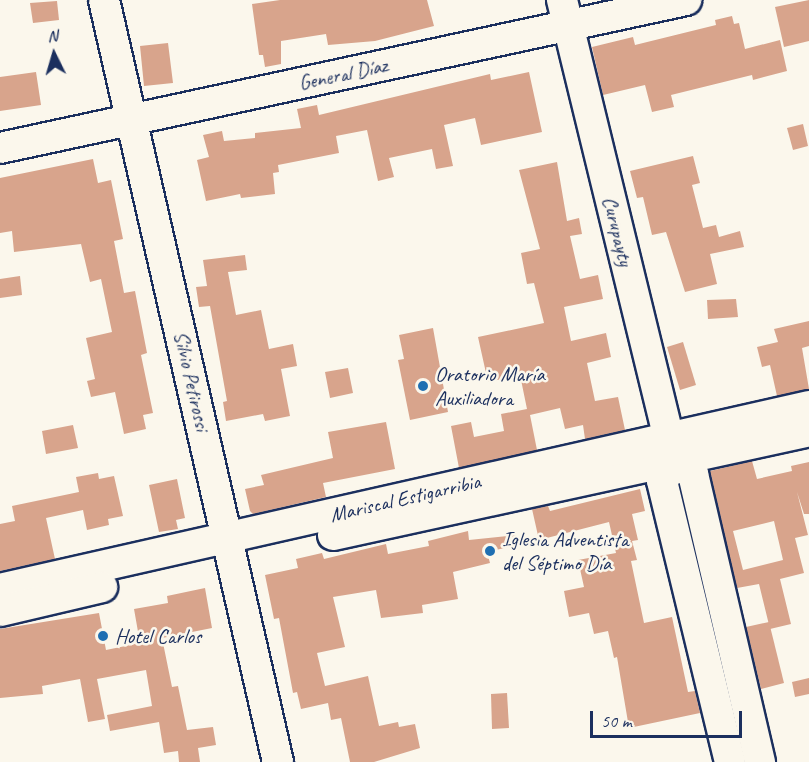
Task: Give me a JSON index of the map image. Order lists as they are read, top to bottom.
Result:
{
  "streets": {
    "street": ["General Díaz", "Curupayty", "Silvio Petirossi"]
  },
  "crossings": [
    ["General Díaz", "Curupayty"],
    ["General Díaz", "Silvio Petirossi"]
  ],
  "places": ["Oratorio María Auxiliadora", "Iglesia Adventista del Séptimo Día", "Hotel Carlos"],
  "scale_bar": "50 m",
  "north": "top"
}
